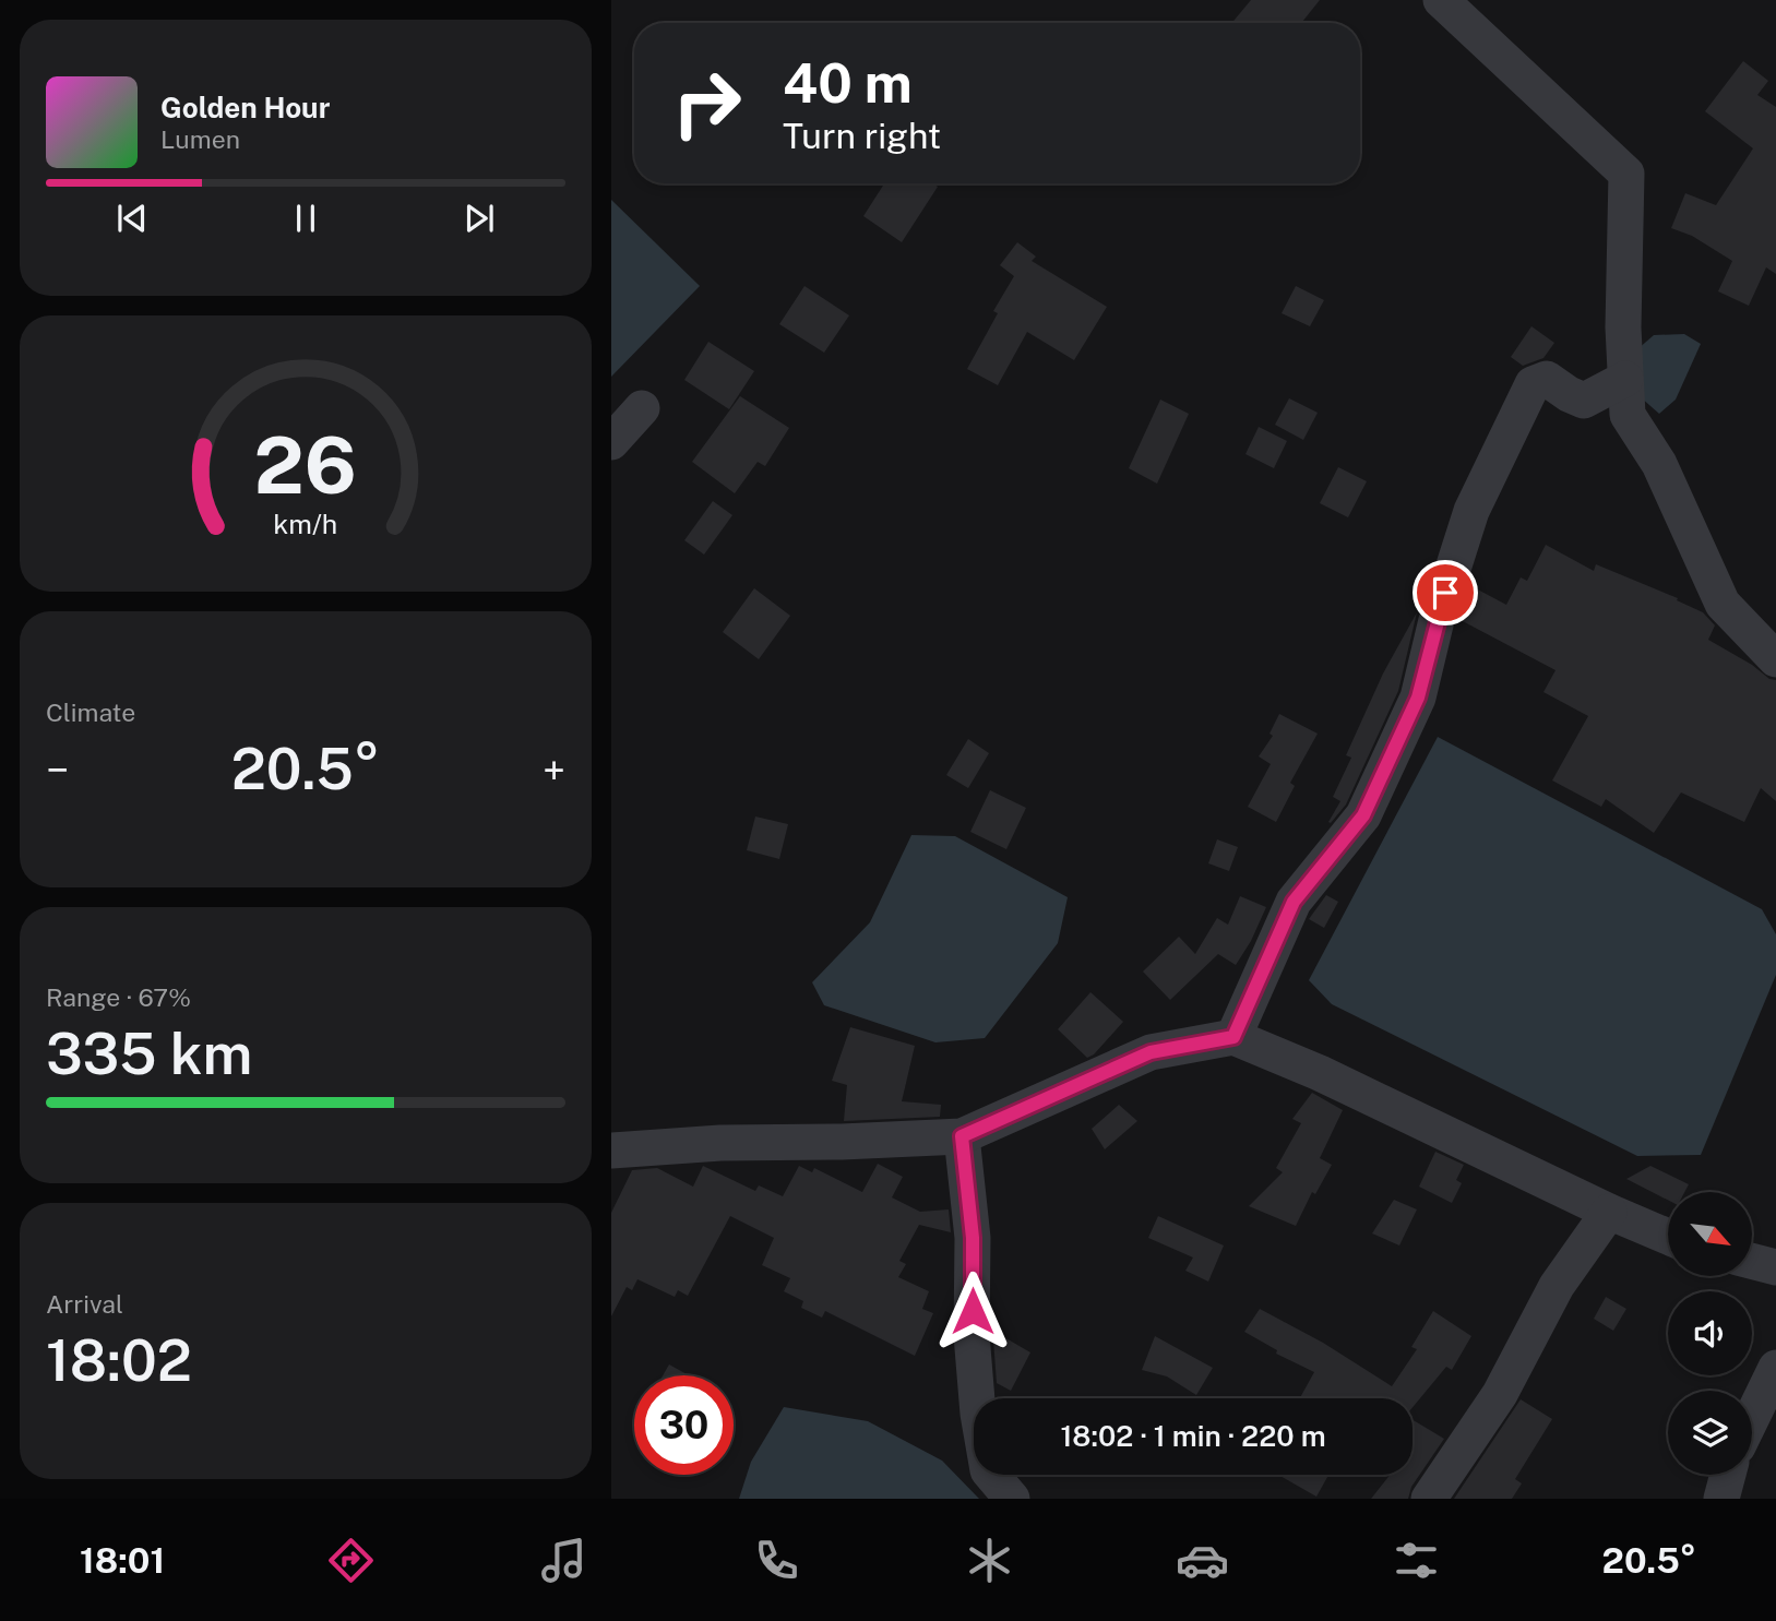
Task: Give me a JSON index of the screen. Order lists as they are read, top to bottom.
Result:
{
  "north": "bottom right",
  "page": {
    "turn": ["40 m", "Turn right"],
    "song": ["Golden Hour", "Lumen"],
    "tile": [
      "Climate",
      ["Range · 67%", "335 km"],
      ["Arrival", "18:02"]
    ],
    "heat": ["−", "20.5°", "+"],
    "limit": "30",
    "trip": "18:02 · 1 min · 220 m",
    "tabs": ["18:01", "20.5°"],
    "gauge": ["26", "km/h"]
  }
}
